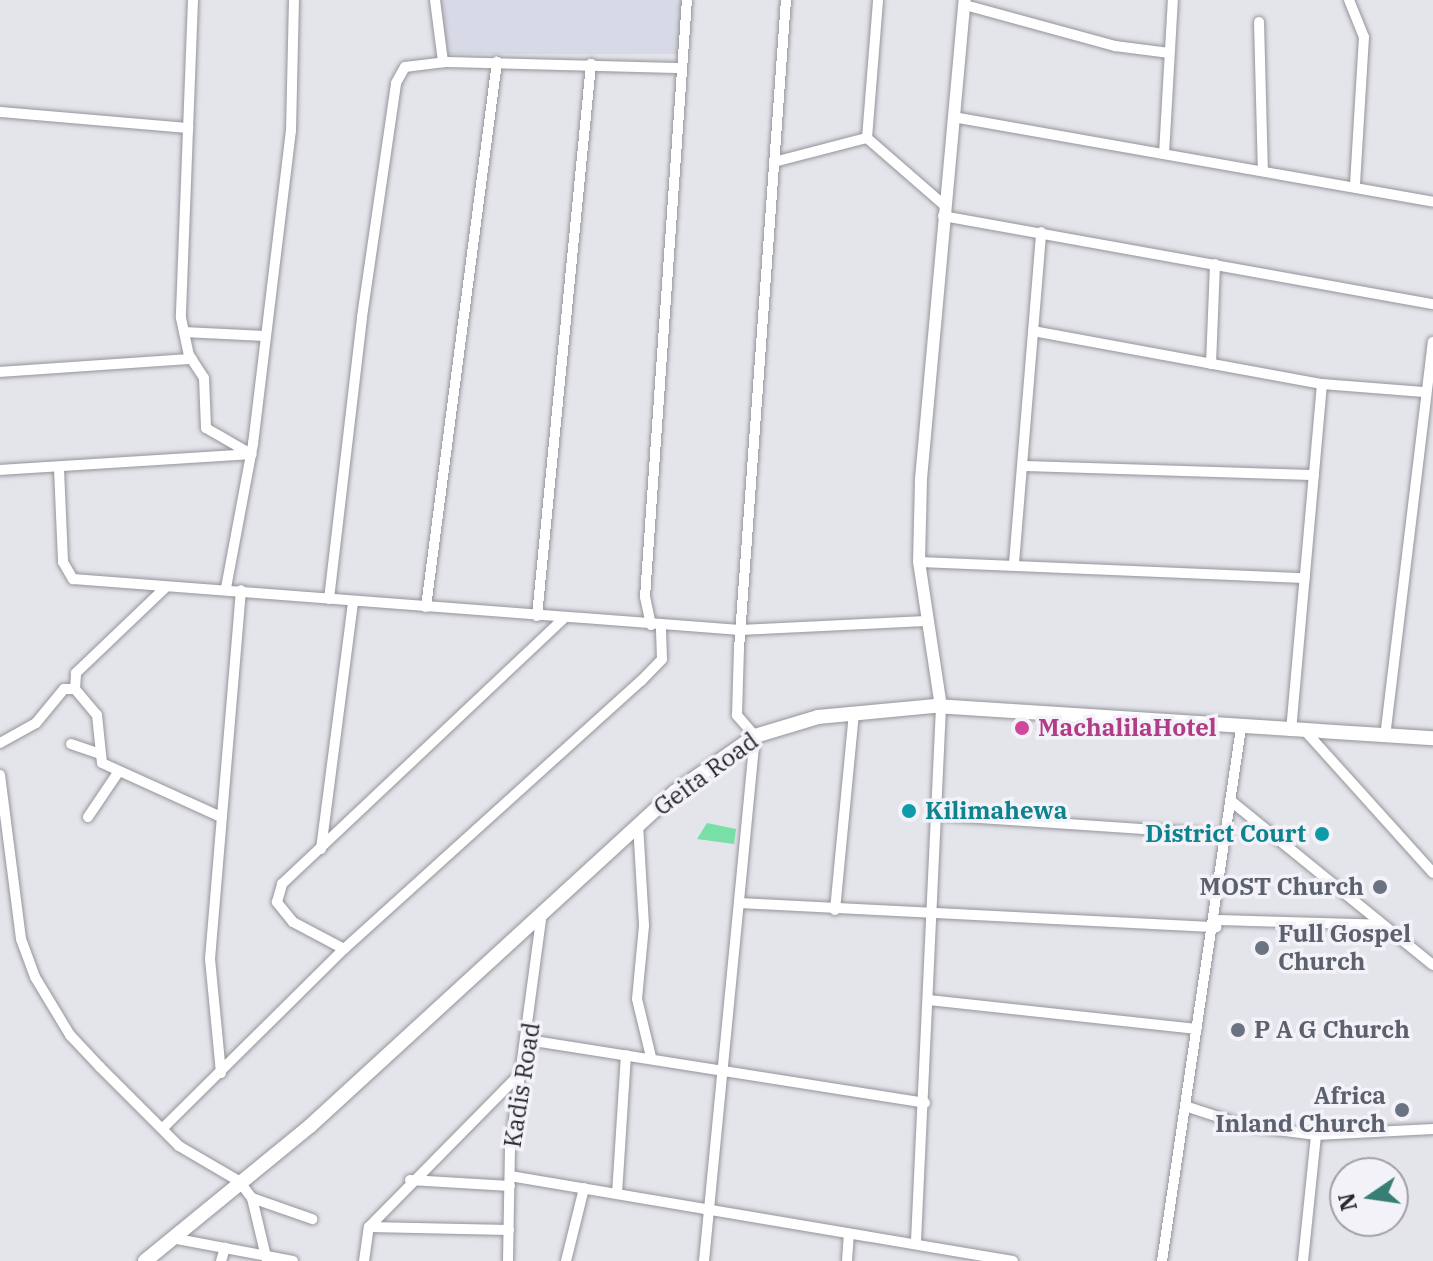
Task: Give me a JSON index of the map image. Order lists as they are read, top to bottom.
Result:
{
  "streets": {
    "main road": ["Geita Road"],
    "street": ["Kadis Road"]
  },
  "crossings": [
    ["Geita Road", "Kadis Road"]
  ],
  "places": [
    "MachalilaHotel",
    "Kilimahewa",
    "District Court",
    "MOST Church",
    "Full Gospel Church",
    "P A G Church",
    "Africa Inland Church"
  ],
  "north": "left"
}
